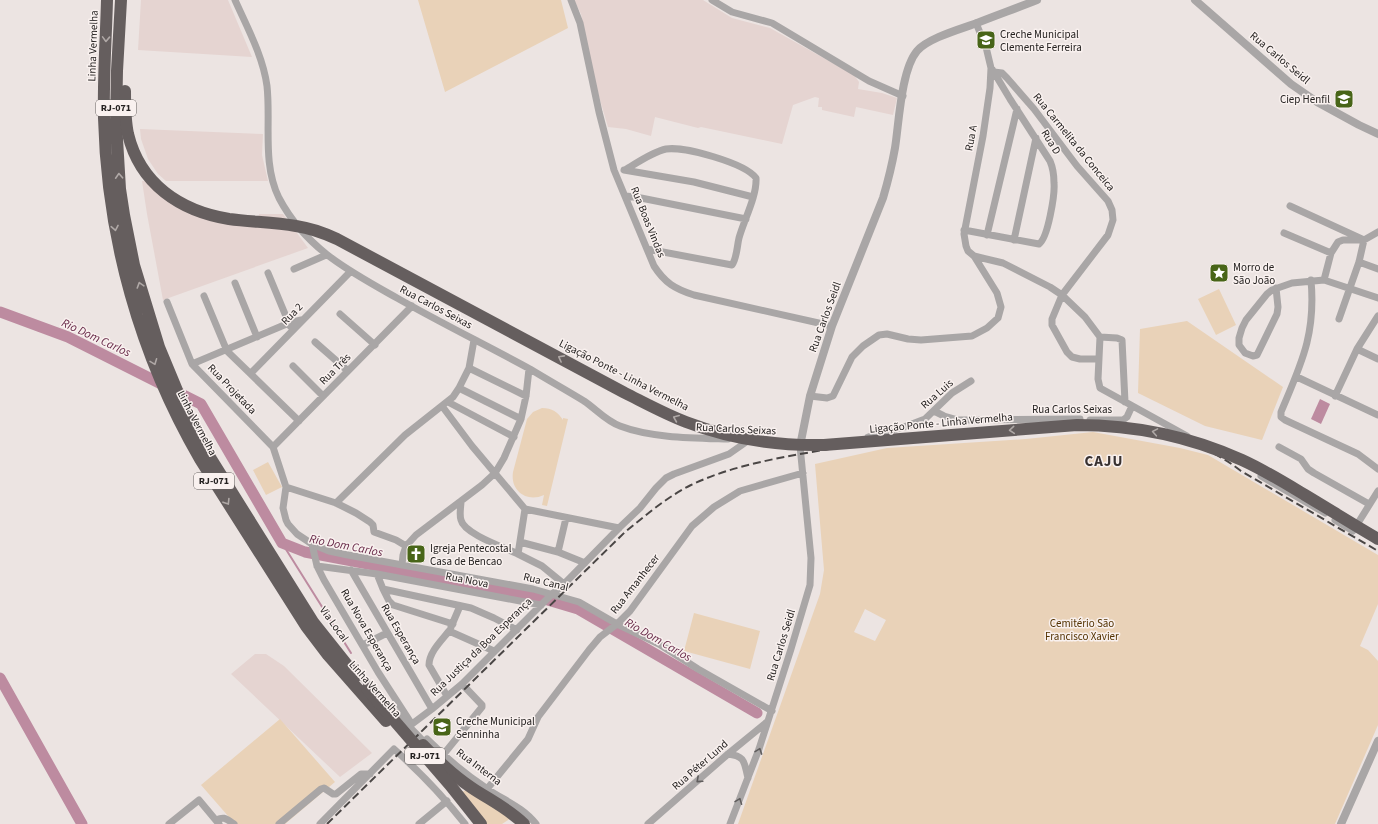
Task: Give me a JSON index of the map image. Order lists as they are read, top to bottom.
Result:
{
  "streets": {
    "highway": ["Linha Vermelha", "RJ-071", "Ligação Ponte - Linha Vermelha"],
    "street": [
      "Rua Carlos Seidl",
      "Rua A",
      "Rua D",
      "Rua Carmelita da Conceica",
      "Rua Boas Vindas",
      "Rua Carlos Seixas",
      "Rua 2",
      "Rua Três",
      "Rua Projetada",
      "Rua Luis",
      "Rua Nova",
      "Rua Canal",
      "Rua Amanhecer",
      "Via Local",
      "Rua Nova Esperança",
      "Rua Esperança",
      "Rua Justiça da Boa Esperança",
      "Rua Péter Lund",
      "Rua Interna"
    ]
  },
  "crossings": [
    ["Linha Vermelha", "Ligação Ponte - Linha Vermelha"],
    ["Rua Carlos Seidl", "Rua A"],
    ["Rua Carlos Seidl", "Rua Boas Vindas"],
    ["Rua Carlos Seidl", "Rua Carlos Seixas"],
    ["Rua Carlos Seidl", "Rua Luis"],
    ["Rua Carlos Seidl", "Rua Canal"],
    ["Rua Carlos Seidl", "Rua Amanhecer"],
    ["Rua Carlos Seidl", "Rua Péter Lund"],
    ["Rua A", "Rua D"],
    ["Rua A", "Rua Carmelita da Conceica"],
    ["Rua D", "Rua Carmelita da Conceica"],
    ["Rua Carlos Seixas", "Rua 2"],
    ["Rua Carlos Seixas", "Rua Três"],
    ["Rua Carlos Seixas", "Rua Luis"],
    ["Rua Carlos Seixas", "Rua Justiça da Boa Esperança"],
    ["Rua Três", "Rua Projetada"],
    ["Rua Projetada", "Rua Canal"],
    ["Rua Nova", "Rua Canal"],
    ["Rua Nova", "Rua Nova Esperança"],
    ["Rua Nova", "Rua Esperança"],
    ["Rua Nova", "Rua Justiça da Boa Esperança"],
    ["Rua Canal", "Rua Amanhecer"],
    ["Rua Canal", "Rua Nova Esperança"],
    ["Rua Canal", "Rua Justiça da Boa Esperança"],
    ["Rua Amanhecer", "Rua Interna"],
    ["Rua Nova Esperança", "Rua Justiça da Boa Esperança"],
    ["Rua Nova Esperança", "Rua Interna"],
    ["Rua Esperança", "Rua Justiça da Boa Esperança"],
    ["Rua Justiça da Boa Esperança", "Rua Interna"]
  ],
  "one_way": ["Ligação Ponte - Linha Vermelha", "Rua Péter Lund"],
  "districts": ["CAJU"],
  "water": ["Rio Dom Carlos"],
  "parks": ["Cemitério São Francisco Xavier"],
  "places": {
    "school or university": ["Creche Municipal Clemente Ferreira", "Ciep Henfil", "Creche Municipal Senninha"],
    "place": ["Morro de São João"],
    "church": ["Igreja Pentecostal Casa de Bencao"]
  }
}
